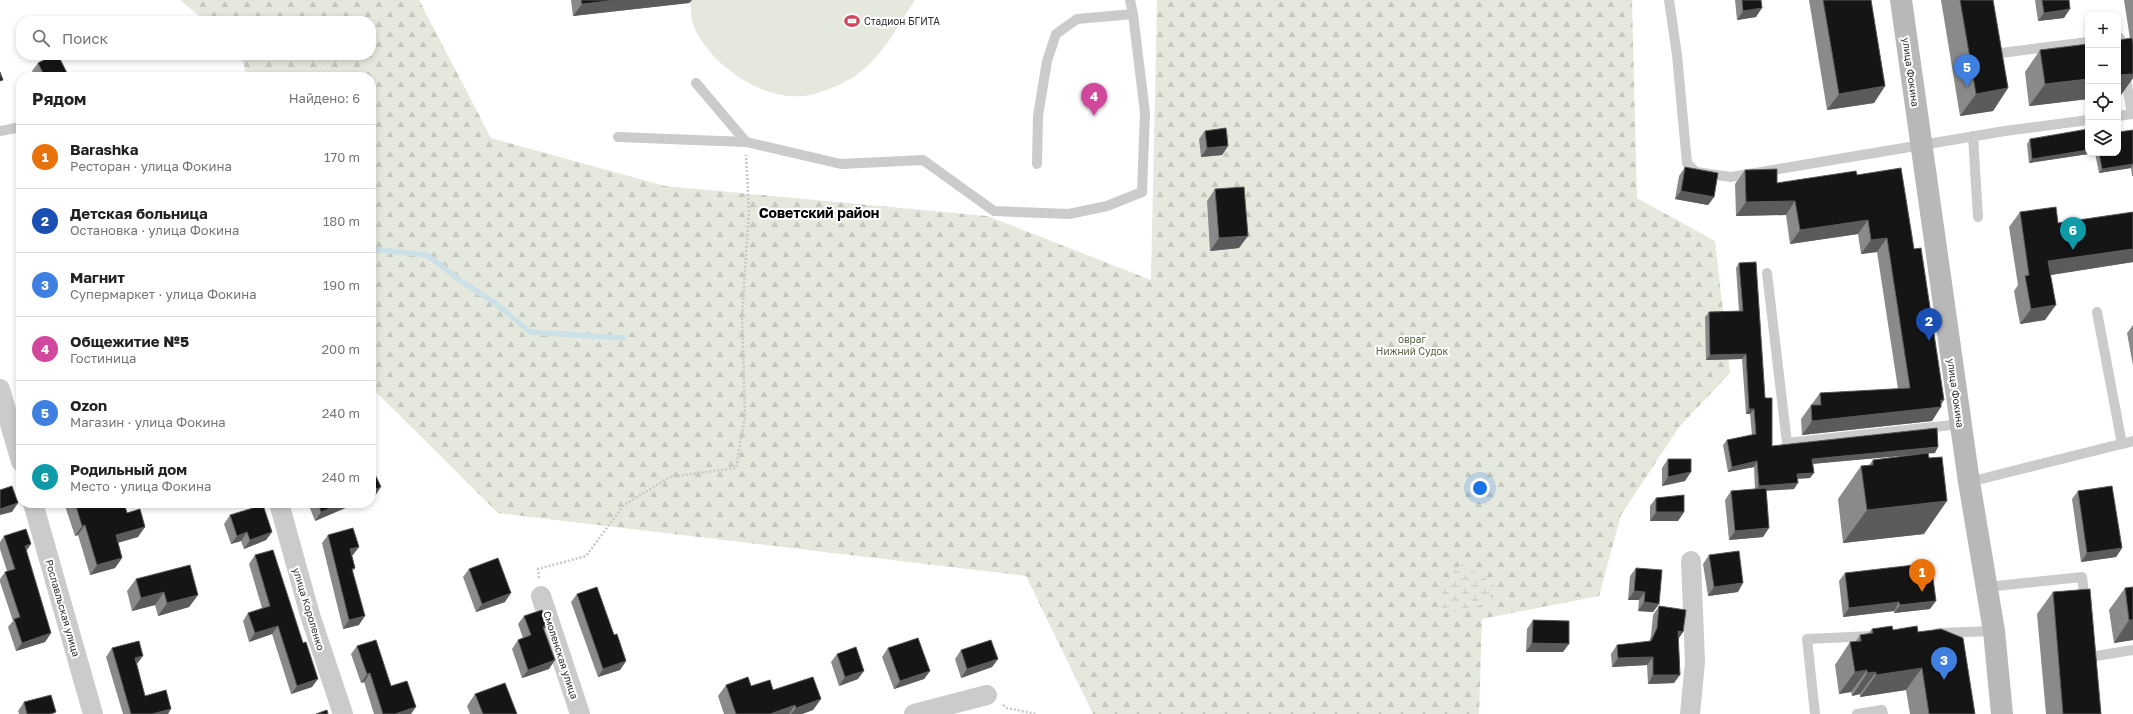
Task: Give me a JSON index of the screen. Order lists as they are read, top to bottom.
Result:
{
  "streets": {
    "main road": ["улица Фокина"],
    "street": ["Рославльская улица", "улица Короленко", "Смоленская улица"]
  },
  "districts": ["Советский район"],
  "parks": ["овраг Нижний Судок"],
  "places": {
    "sports": ["Стадион БГИТА"]
  },
  "page": {
    "map_buttons": ["+", "−"],
    "search": "Поиск",
    "pins": [
      "5",
      "4",
      "6",
      "2",
      "1",
      "3"
    ],
    "heading": ["Рядом", "Найдено: 6"],
    "list": [
      {
        "mark": "1",
        "name": "Barashka",
        "note": "Ресторан · улица Фокина",
        "value": "170 m"
      },
      {
        "mark": "2",
        "name": "Детская больница",
        "note": "Остановка · улица Фокина",
        "value": "180 m"
      },
      {
        "mark": "3",
        "name": "Магнит",
        "note": "Супермаркет · улица Фокина",
        "value": "190 m"
      },
      {
        "mark": "4",
        "name": "Общежитие №5",
        "note": "Гостиница",
        "value": "200 m"
      },
      {
        "mark": "5",
        "name": "Ozon",
        "note": "Магазин · улица Фокина",
        "value": "240 m"
      },
      {
        "mark": "6",
        "name": "Родильный дом",
        "note": "Место · улица Фокина",
        "value": "240 m"
      }
    ]
  }
}
